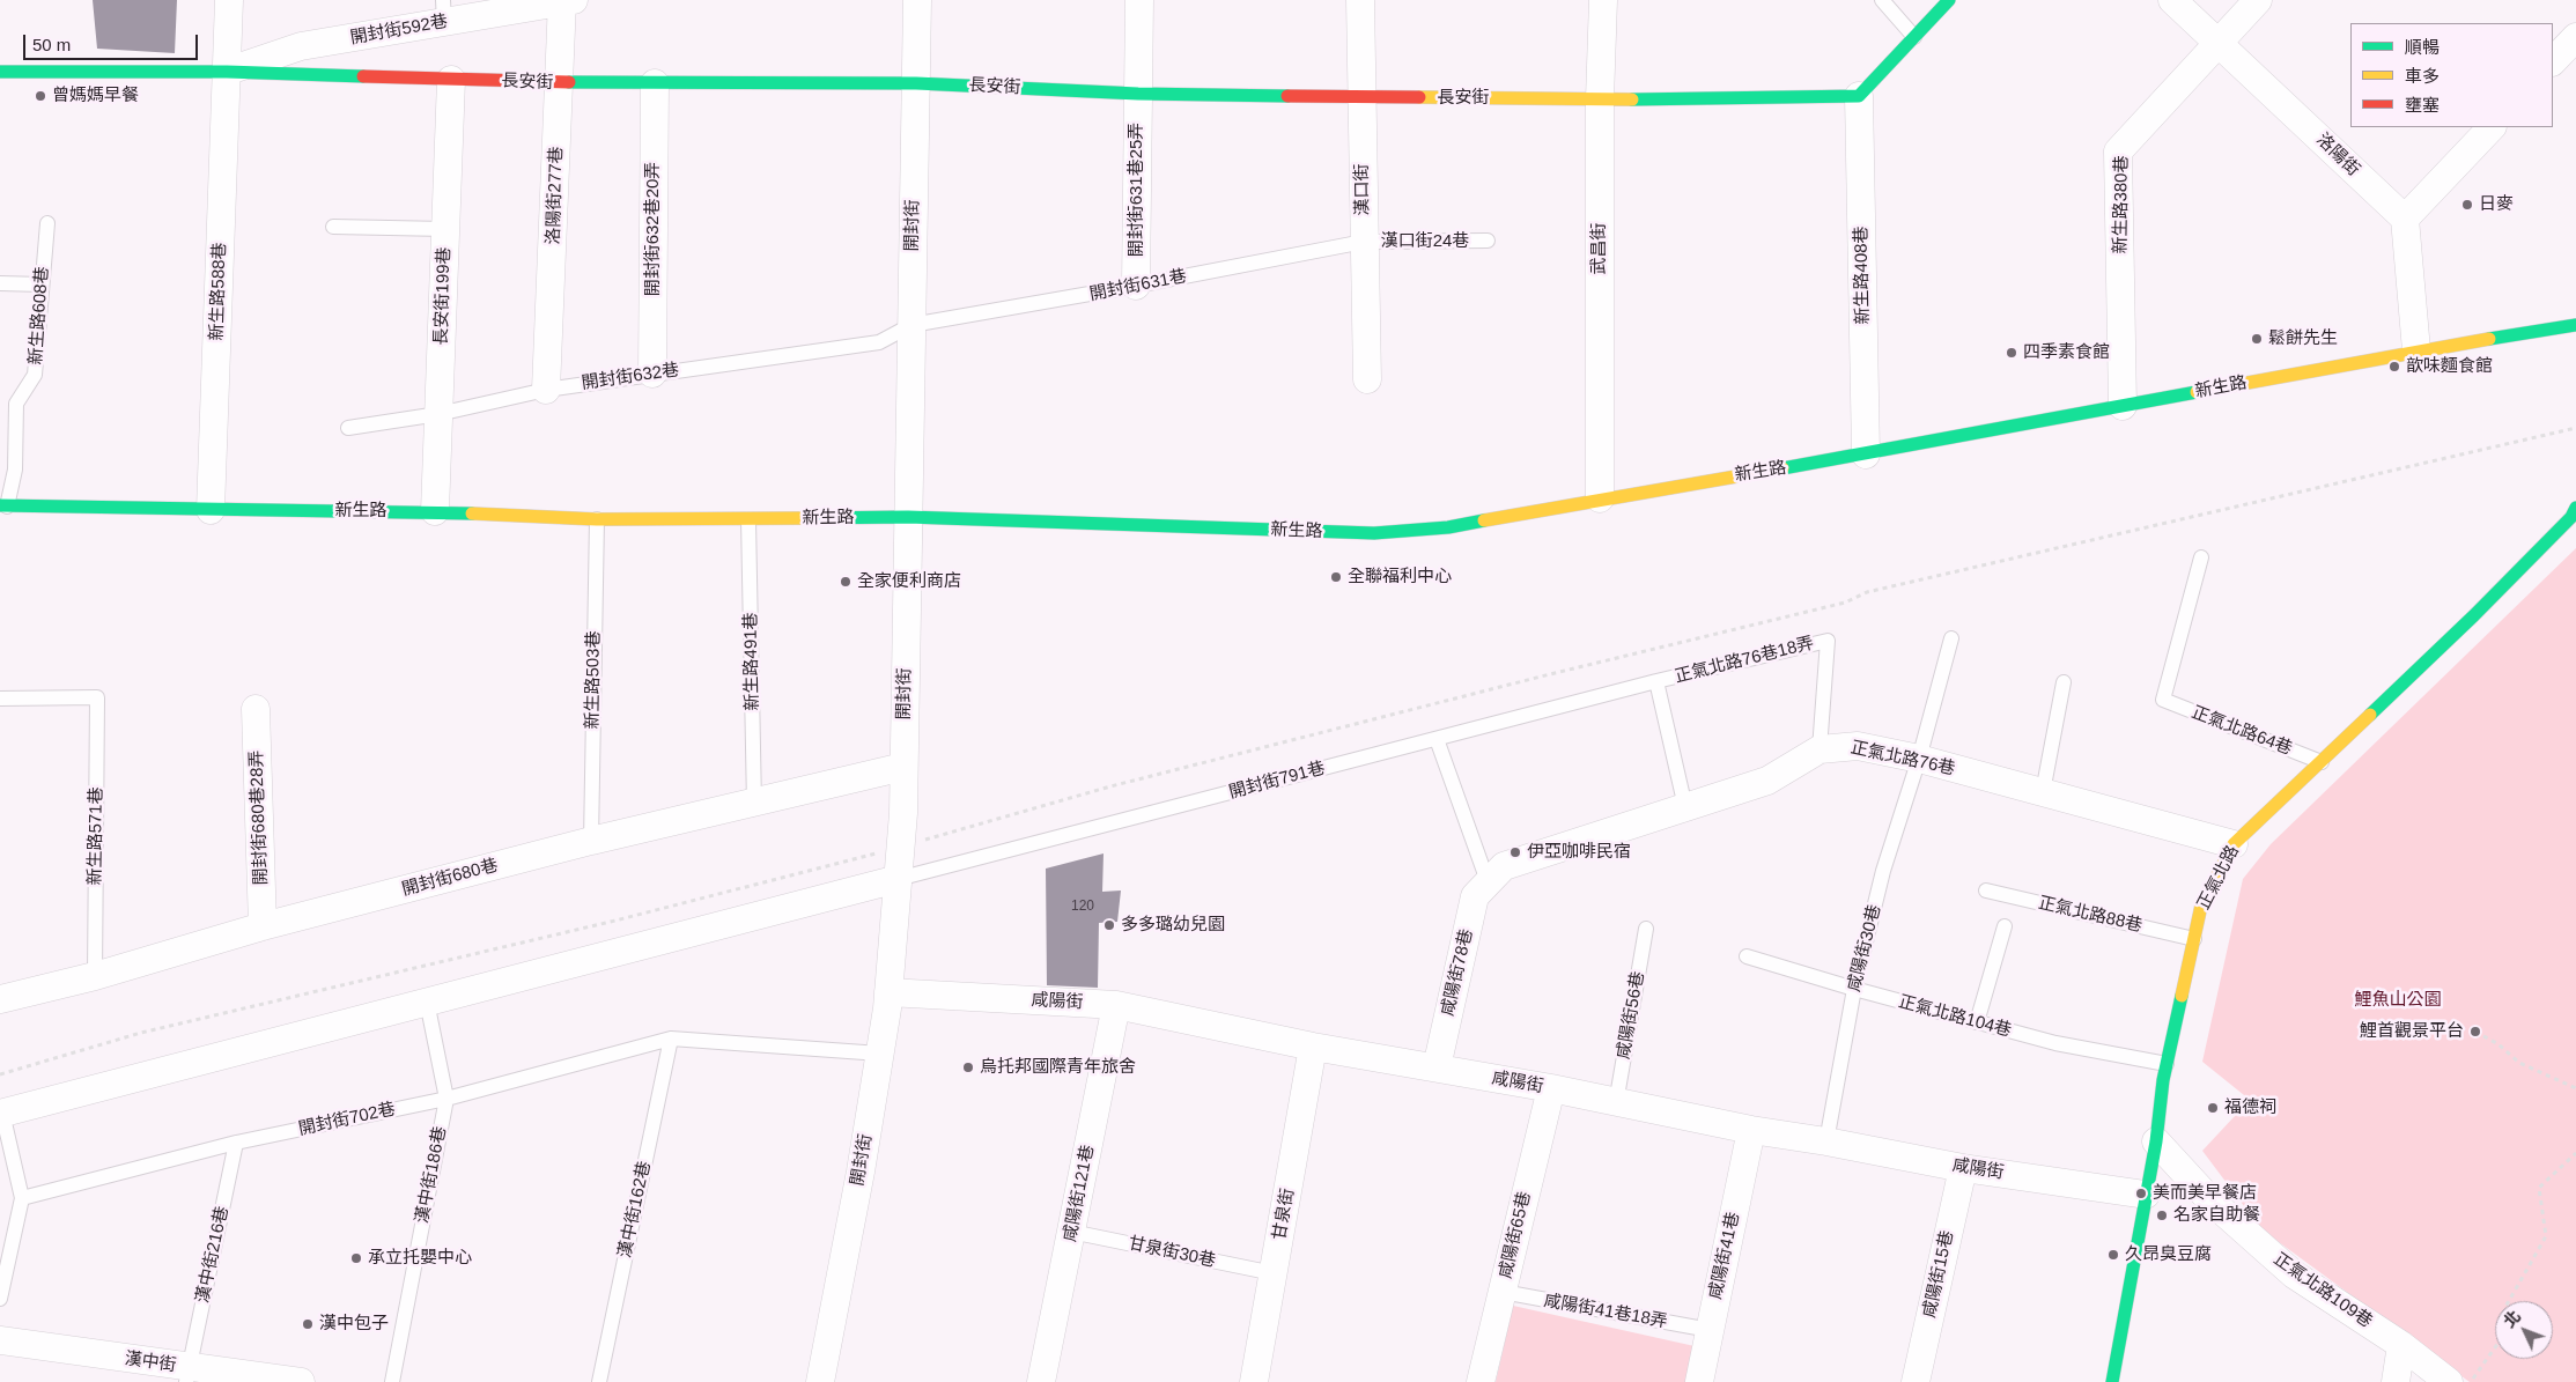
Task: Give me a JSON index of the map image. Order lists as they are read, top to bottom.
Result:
{
  "streets": {
    "street": [
      "開封街592巷",
      "長安街",
      "洛陽街",
      "開封街631巷25弄",
      "漢口街",
      "洛陽街277巷",
      "新生路380巷",
      "開封街",
      "開封街632巷20弄",
      "武昌街",
      "新生路408巷",
      "新生路588巷",
      "長安街199巷",
      "新生路",
      "正氣北路76巷",
      "開封街680巷28弄",
      "開封街680巷",
      "正氣北路",
      "咸陽街78巷",
      "咸陽街",
      "咸陽街121巷",
      "甘泉街",
      "咸陽街65巷",
      "咸陽街41巷",
      "咸陽街15巷",
      "正氣北路109巷",
      "漢中街"
    ],
    "lane": [
      "漢口街24巷",
      "開封街631巷",
      "新生路608巷",
      "開封街632巷",
      "正氣北路76巷18弄",
      "新生路491巷",
      "新生路503巷",
      "正氣北路64巷",
      "開封街791巷",
      "新生路571巷",
      "正氣北路88巷",
      "咸陽街30巷",
      "咸陽街56巷",
      "正氣北路104巷",
      "開封街702巷",
      "漢中街186巷",
      "漢中街162巷",
      "甘泉街30巷",
      "漢中街216巷",
      "咸陽街41巷18弄"
    ]
  },
  "crossings": [
    ["開封街592巷", "長安街"],
    ["開封街592巷", "洛陽街277巷"],
    ["開封街592巷", "新生路588巷"],
    ["長安街", "開封街631巷25弄"],
    ["長安街", "漢口街"],
    ["長安街", "洛陽街277巷"],
    ["長安街", "開封街"],
    ["長安街", "開封街632巷20弄"],
    ["長安街", "武昌街"],
    ["長安街", "新生路408巷"],
    ["長安街", "新生路588巷"],
    ["長安街", "長安街199巷"],
    ["洛陽街", "新生路380巷"],
    ["開封街631巷25弄", "開封街631巷"],
    ["漢口街", "漢口街24巷"],
    ["漢口街", "開封街631巷"],
    ["洛陽街277巷", "開封街632巷"],
    ["新生路380巷", "新生路"],
    ["開封街", "開封街631巷"],
    ["開封街", "開封街632巷"],
    ["開封街", "新生路"],
    ["開封街", "開封街791巷"],
    ["開封街", "開封街680巷"],
    ["開封街", "咸陽街"],
    ["開封街", "開封街702巷"],
    ["開封街632巷20弄", "開封街632巷"],
    ["漢口街24巷", "開封街631巷"],
    ["武昌街", "新生路"],
    ["新生路408巷", "新生路"],
    ["開封街631巷", "開封街632巷"],
    ["新生路588巷", "新生路"],
    ["長安街199巷", "開封街632巷"],
    ["長安街199巷", "新生路"],
    ["新生路608巷", "新生路"],
    ["新生路", "新生路491巷"],
    ["新生路", "新生路503巷"],
    ["正氣北路76巷18弄", "正氣北路76巷"],
    ["正氣北路76巷18弄", "開封街791巷"],
    ["新生路491巷", "開封街680巷"],
    ["新生路503巷", "開封街680巷"],
    ["正氣北路64巷", "正氣北路"],
    ["正氣北路76巷", "正氣北路"],
    ["正氣北路76巷", "咸陽街30巷"],
    ["正氣北路76巷", "咸陽街78巷"],
    ["開封街680巷28弄", "開封街680巷"],
    ["新生路571巷", "開封街680巷"],
    ["正氣北路", "正氣北路88巷"],
    ["正氣北路", "咸陽街"],
    ["正氣北路", "正氣北路104巷"],
    ["正氣北路", "正氣北路109巷"],
    ["咸陽街30巷", "咸陽街"],
    ["咸陽街30巷", "正氣北路104巷"],
    ["咸陽街78巷", "咸陽街"],
    ["咸陽街", "咸陽街56巷"],
    ["咸陽街", "咸陽街121巷"],
    ["咸陽街", "甘泉街"],
    ["咸陽街", "咸陽街65巷"],
    ["咸陽街", "咸陽街41巷"],
    ["咸陽街", "咸陽街15巷"],
    ["開封街702巷", "漢中街186巷"],
    ["開封街702巷", "漢中街162巷"],
    ["開封街702巷", "漢中街216巷"],
    ["咸陽街121巷", "甘泉街30巷"],
    ["甘泉街", "甘泉街30巷"],
    ["咸陽街65巷", "咸陽街41巷18弄"],
    ["漢中街216巷", "漢中街"],
    ["咸陽街41巷", "咸陽街41巷18弄"]
  ],
  "parks": ["鯉魚山公園"],
  "places": [
    "曾媽媽早餐",
    "日麥",
    "鬆餅先生",
    "四季素食館",
    "歆味麵食館",
    "全聯福利中心",
    "全家便利商店",
    "伊亞咖啡民宿",
    "多多璐幼兒園",
    "鯉首觀景平台",
    "烏托邦國際青年旅舍",
    "福德祠",
    "美而美早餐店",
    "名家自助餐",
    "久昂臭豆腐",
    "承立托嬰中心",
    "漢中包子"
  ],
  "house_numbers": ["120"],
  "legend": ["順暢", "車多", "壅塞"],
  "scale_bar": "50 m",
  "north": "top left"
}
